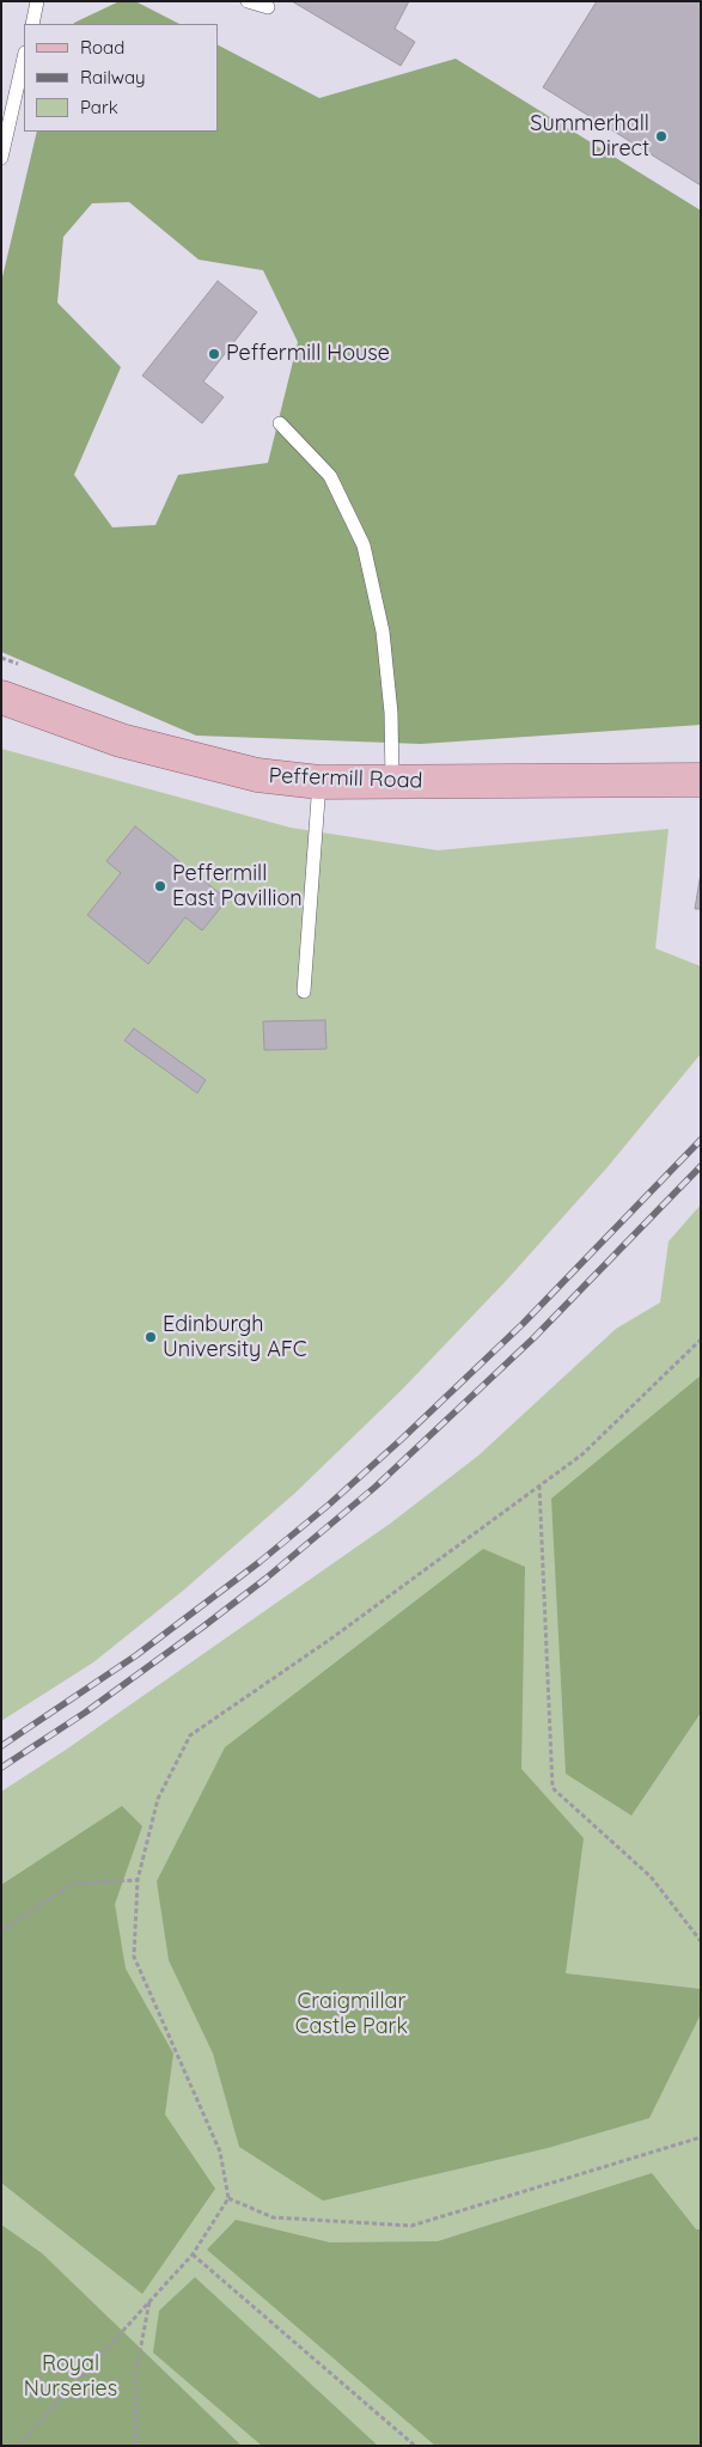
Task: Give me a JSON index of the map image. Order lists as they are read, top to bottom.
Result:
{
  "streets": {
    "main road": ["Peffermill Road"]
  },
  "parks": ["Craigmillar Castle Park", "Royal Nurseries"],
  "places": [
    "Summerhall Direct",
    "Peffermill House",
    "Peffermill East Pavillion",
    "Edinburgh University AFC"
  ],
  "legend": ["Road", "Railway", "Park"]
}
